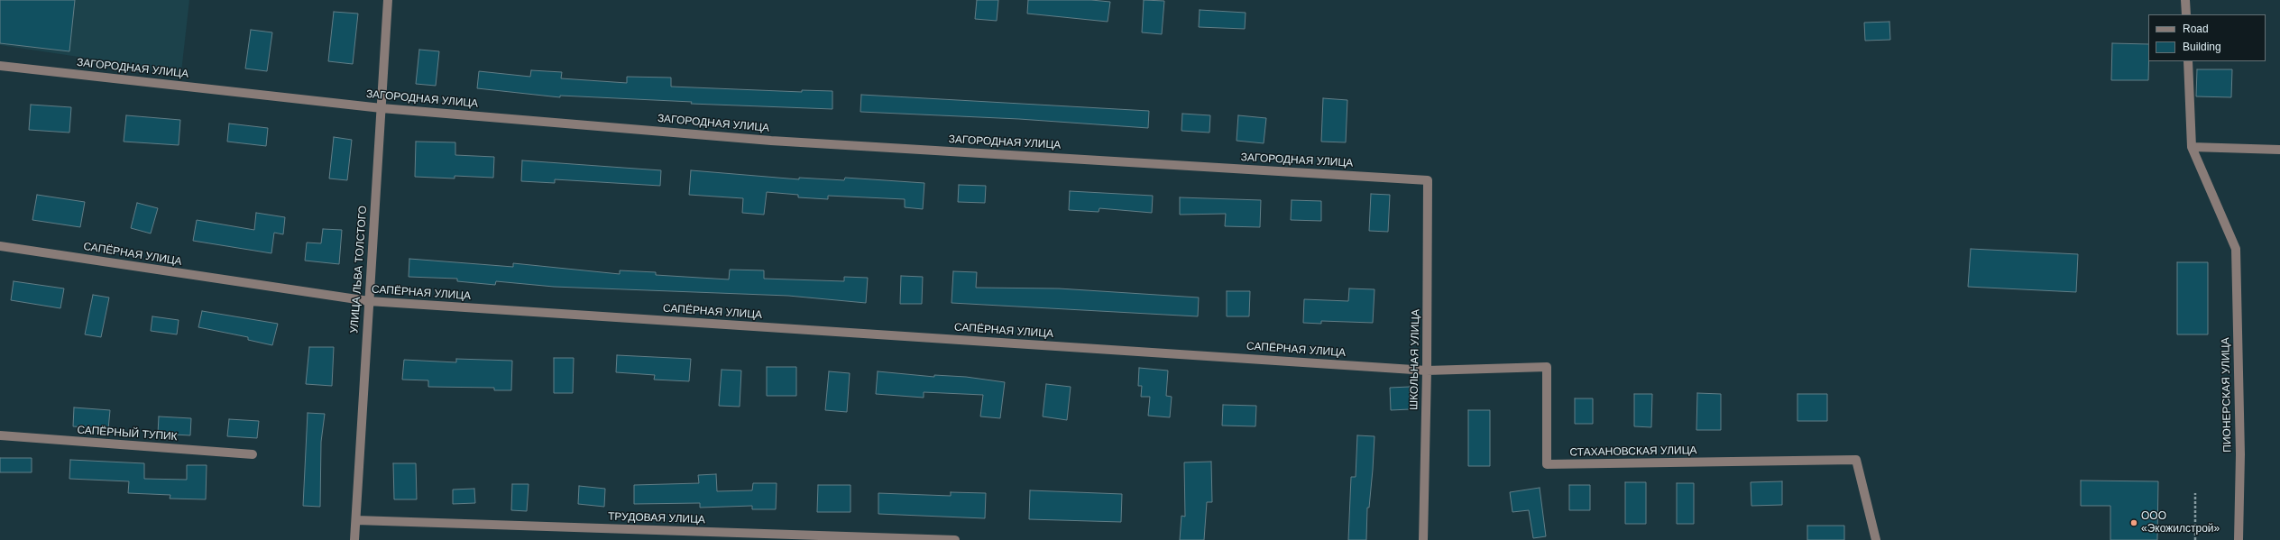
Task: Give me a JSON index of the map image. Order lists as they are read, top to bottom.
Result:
{
  "streets": {
    "street": [
      "ЗАГОРОДНАЯ УЛИЦА",
      "САПЁРНАЯ УЛИЦА",
      "УЛИЦА ЛЬВА ТОЛСТОГО",
      "ШКОЛЬНАЯ УЛИЦА",
      "ПИОНЕРСКАЯ УЛИЦА",
      "САПЁРНЫЙ ТУПИК",
      "СТАХАНОВСКАЯ УЛИЦА",
      "ТРУДОВАЯ УЛИЦА"
    ]
  },
  "crossings": [
    ["ЗАГОРОДНАЯ УЛИЦА", "УЛИЦА ЛЬВА ТОЛСТОГО"],
    ["ЗАГОРОДНАЯ УЛИЦА", "ШКОЛЬНАЯ УЛИЦА"],
    ["САПЁРНАЯ УЛИЦА", "УЛИЦА ЛЬВА ТОЛСТОГО"],
    ["САПЁРНАЯ УЛИЦА", "ШКОЛЬНАЯ УЛИЦА"],
    ["САПЁРНАЯ УЛИЦА", "СТАХАНОВСКАЯ УЛИЦА"],
    ["УЛИЦА ЛЬВА ТОЛСТОГО", "ТРУДОВАЯ УЛИЦА"],
    ["ШКОЛЬНАЯ УЛИЦА", "СТАХАНОВСКАЯ УЛИЦА"]
  ],
  "places": ["ООО «Экожилстрой»"],
  "legend": ["Road", "Building"]
}
